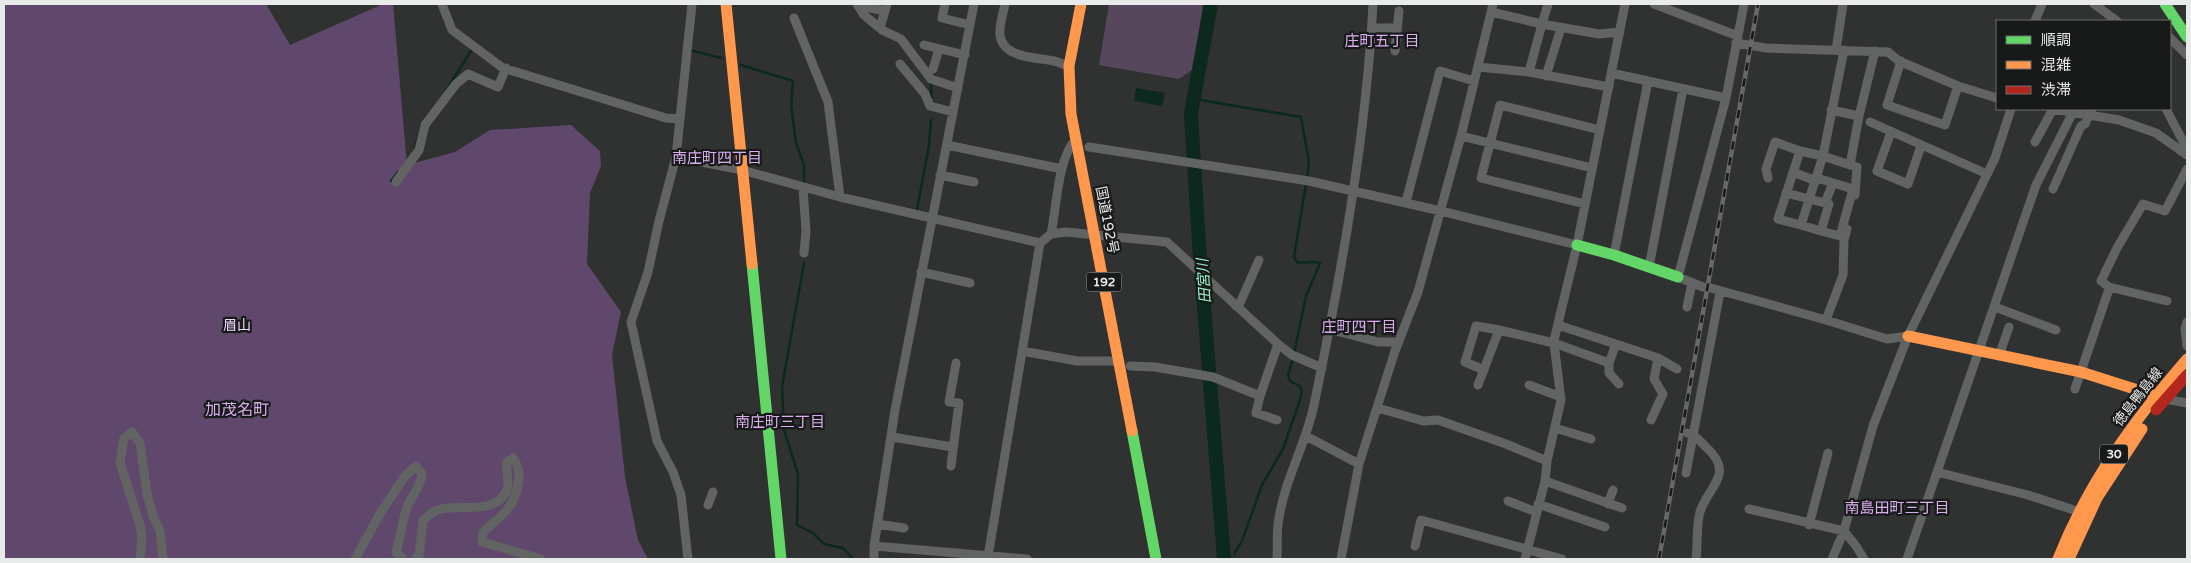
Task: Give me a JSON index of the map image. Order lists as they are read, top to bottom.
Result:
{
  "streets": {
    "main road": [
      "国道192号",
      "192",
      "徳島鴨島線",
      "30"
    ]
  },
  "districts": [
    "庄町五丁目",
    "南庄町四丁目",
    "庄町四丁目",
    "加茂名町",
    "南庄町三丁目",
    "南島田町三丁目"
  ],
  "water": ["田宮川"],
  "parks": ["眉山"],
  "legend": ["順調", "混雑", "渋滞"]
}
